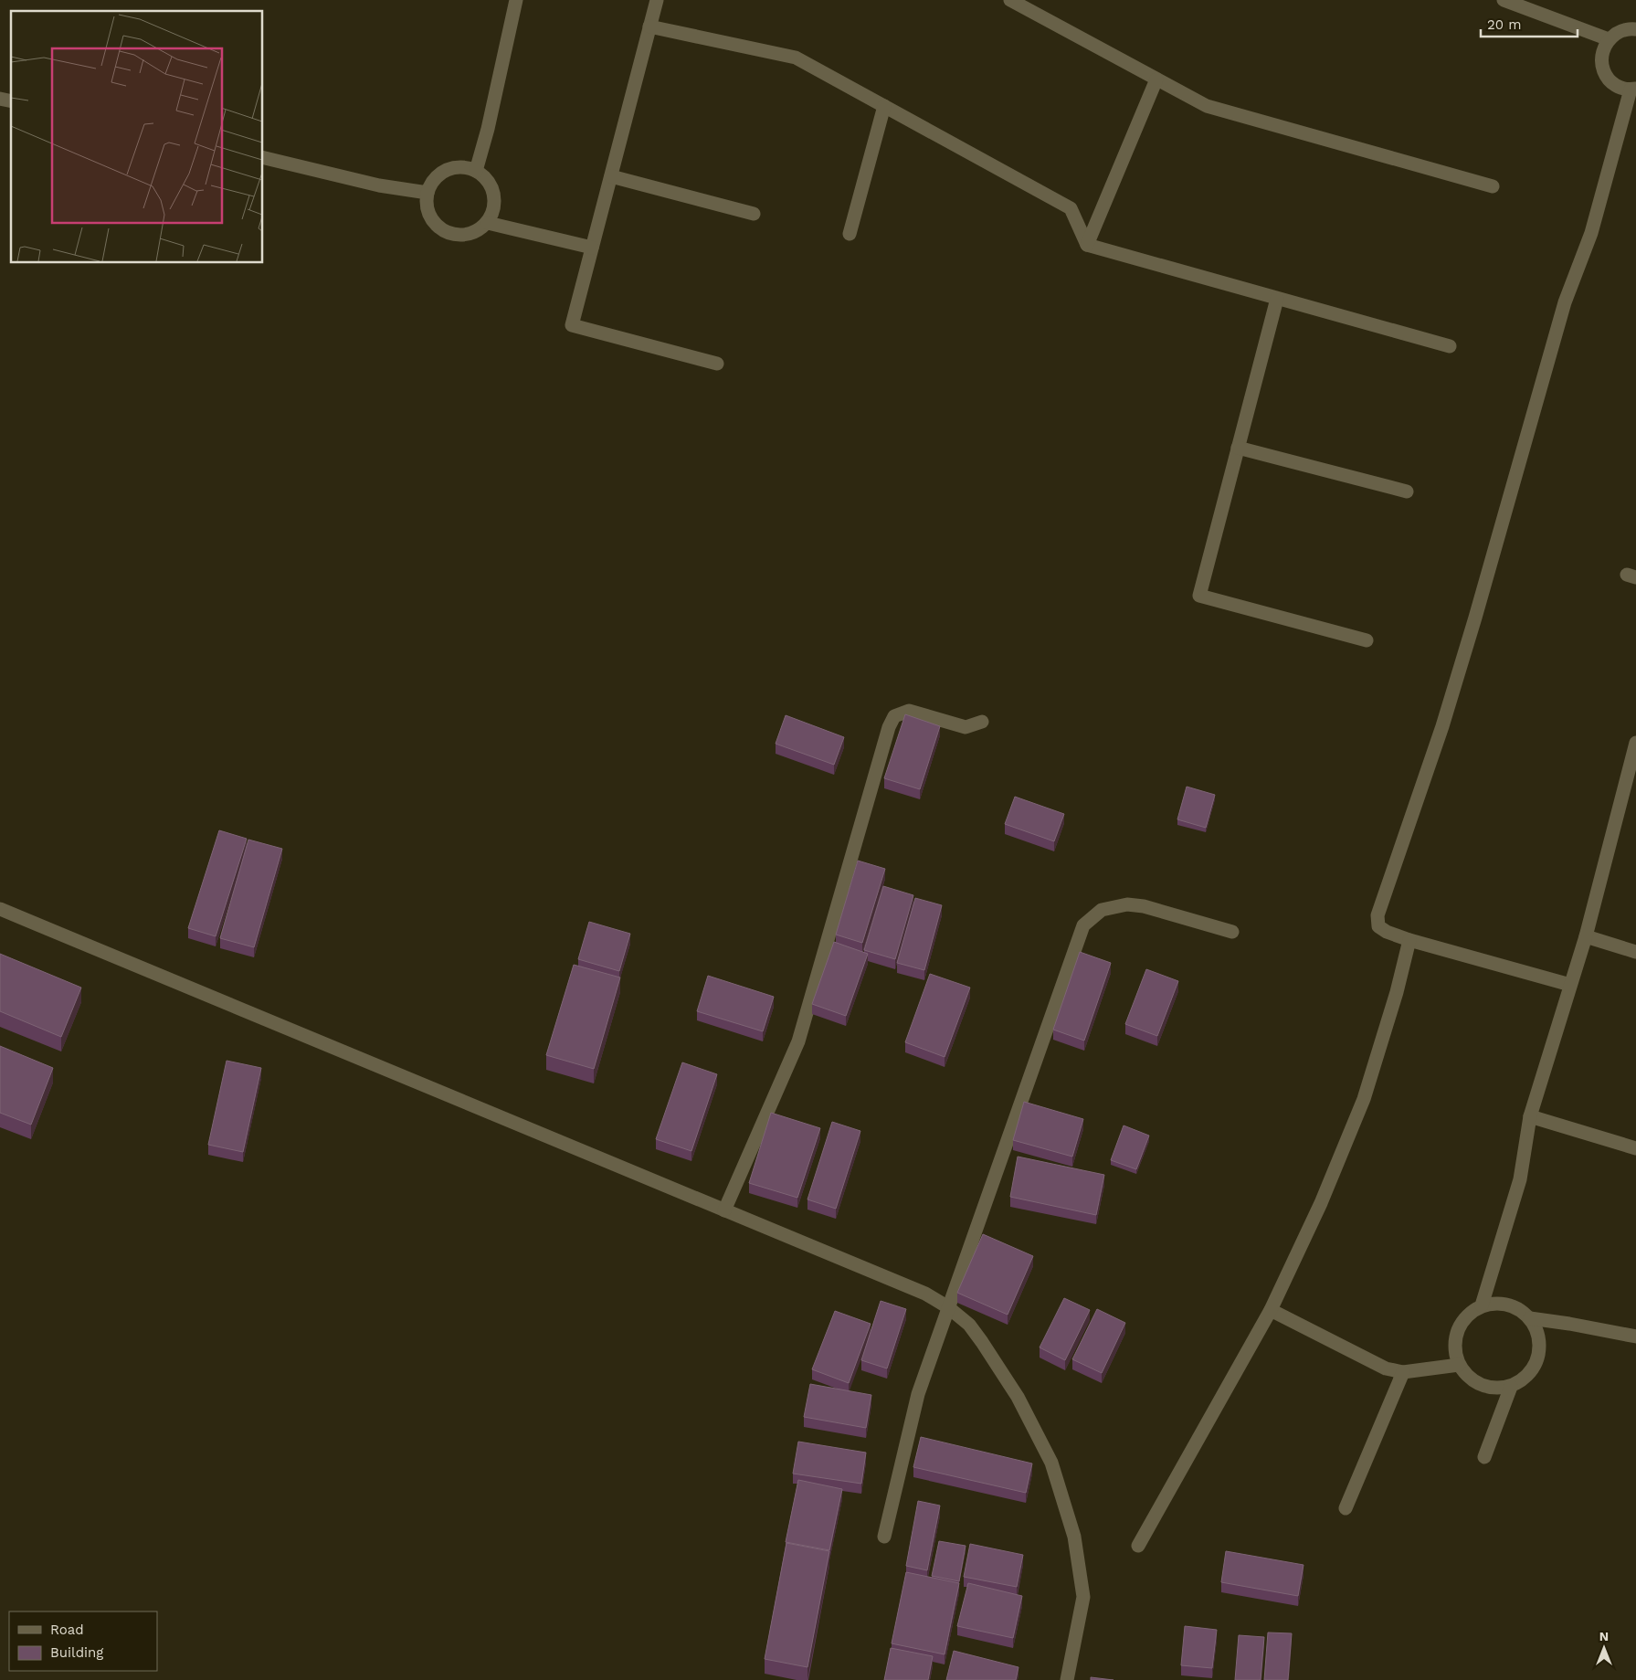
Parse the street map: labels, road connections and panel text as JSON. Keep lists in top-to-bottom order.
{
  "legend": ["Road", "Building"],
  "scale_bar": "20 m",
  "north": "top"
}
